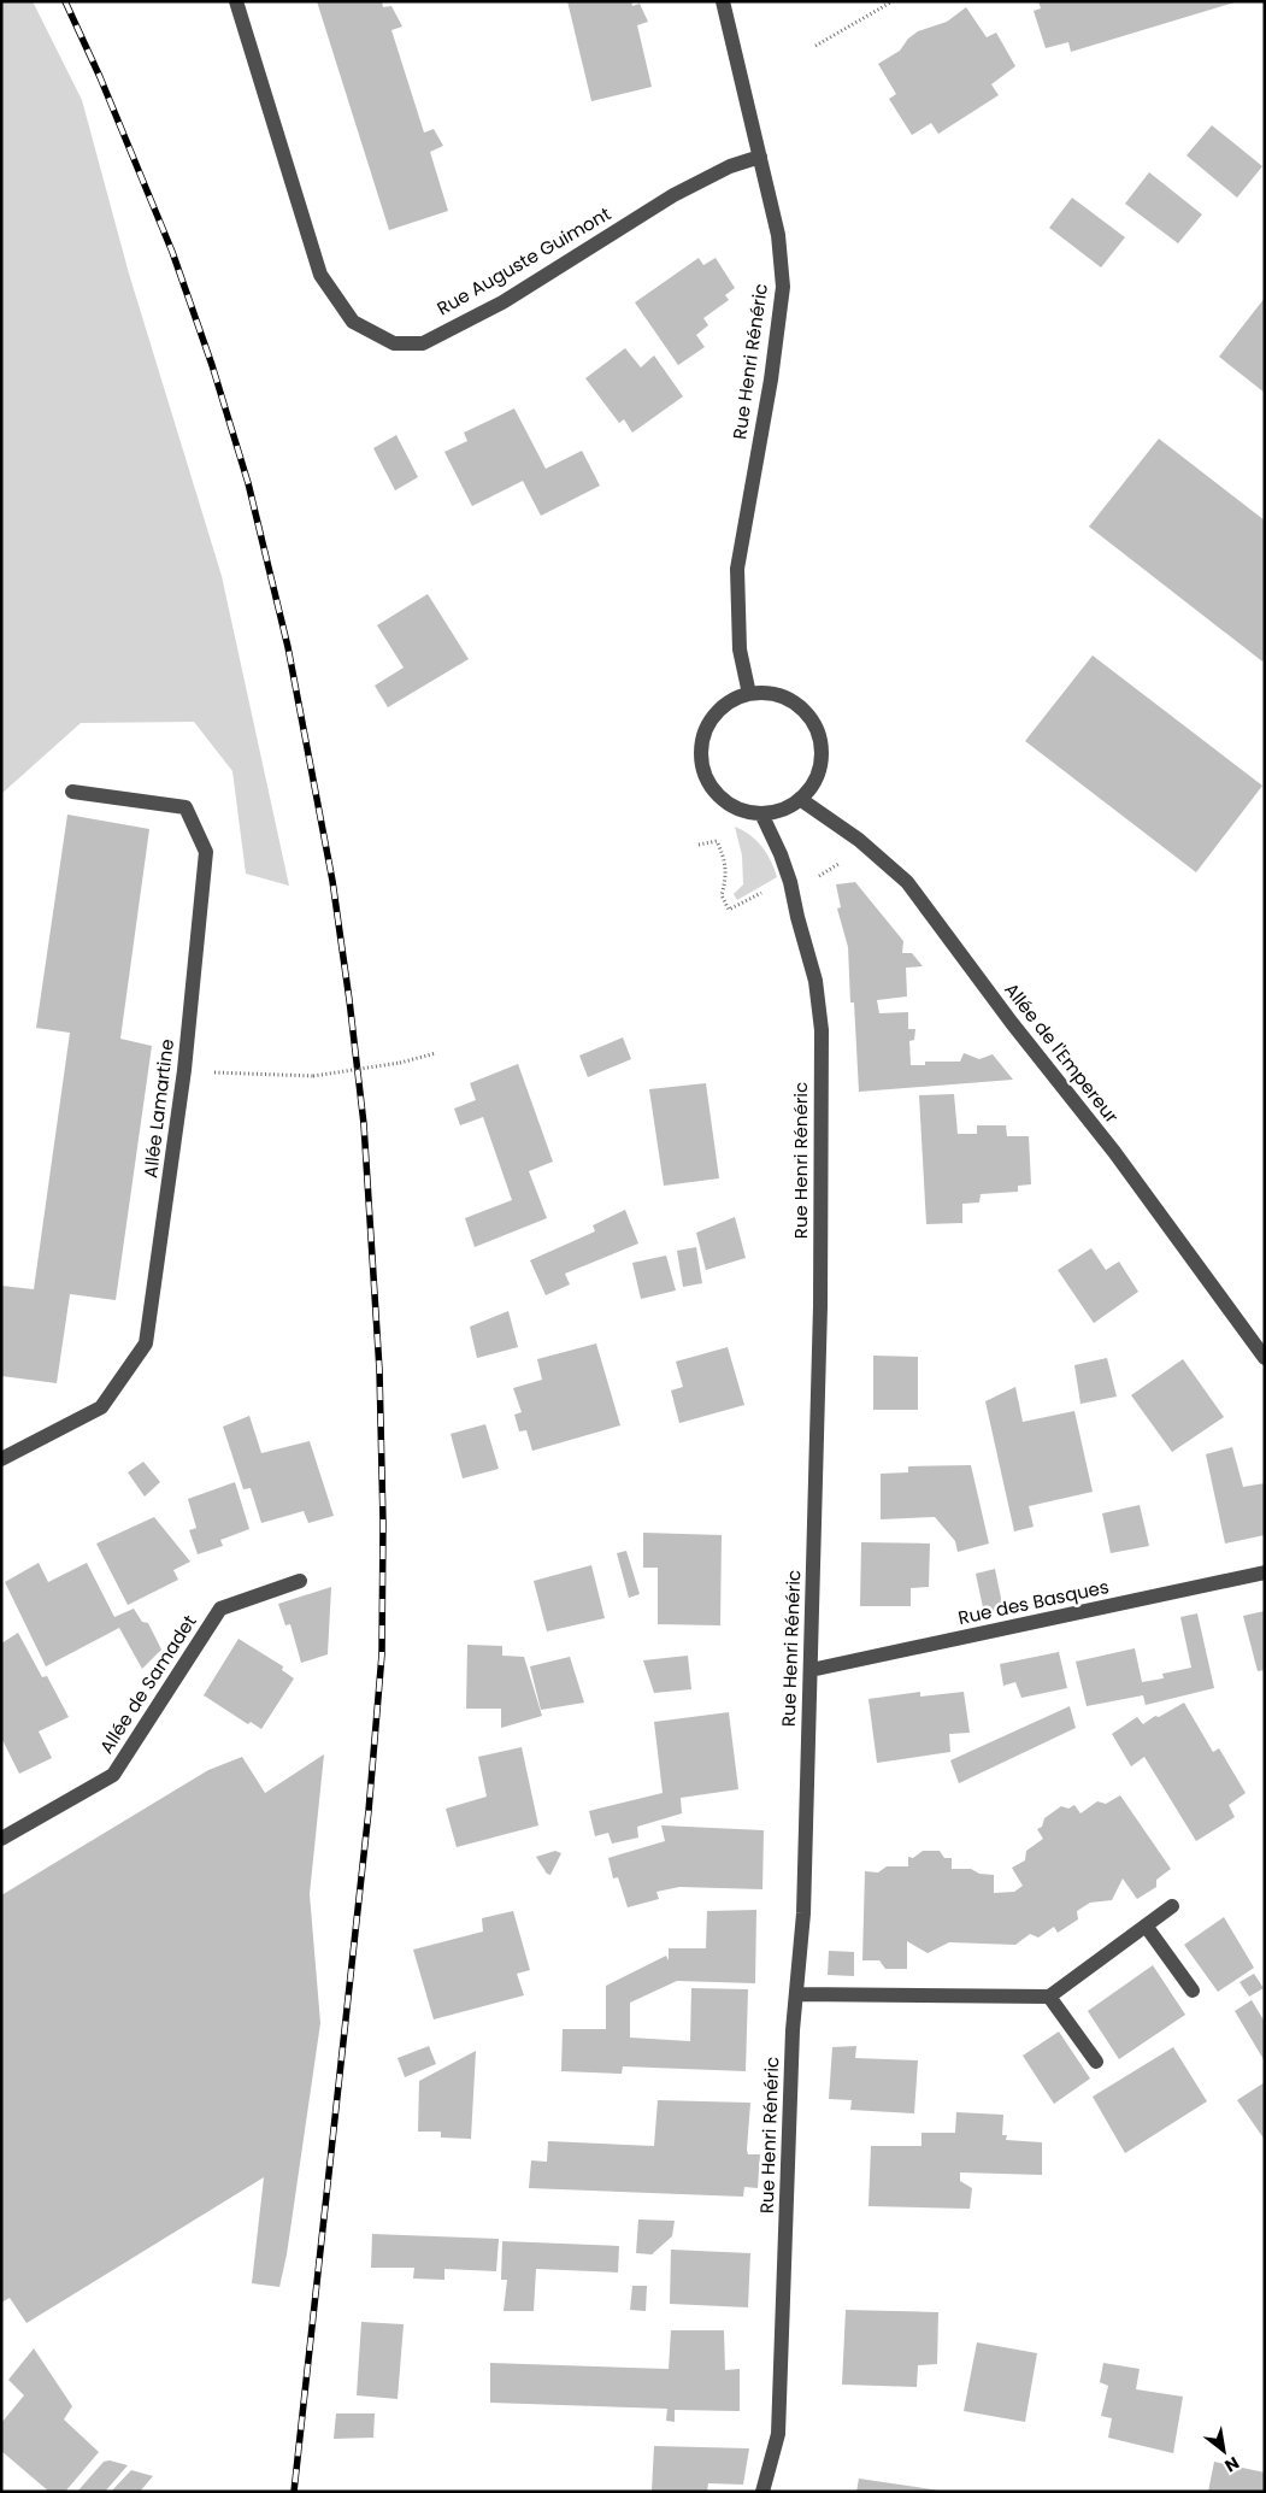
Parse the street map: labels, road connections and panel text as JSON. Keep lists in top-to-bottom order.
{
  "streets": {
    "street": [
      "Rue Auguste Guimont",
      "Rue Henri Rénéric",
      "Allée de l'Empereur",
      "Allée Lamartine",
      "Rue des Basques",
      "Allée de Samadet"
    ]
  },
  "crossings": [
    ["Rue Auguste Guimont", "Rue Henri Rénéric"],
    ["Rue Henri Rénéric", "Allée de l'Empereur"],
    ["Rue Henri Rénéric", "Rue des Basques"]
  ],
  "north": "bottom right"
}
